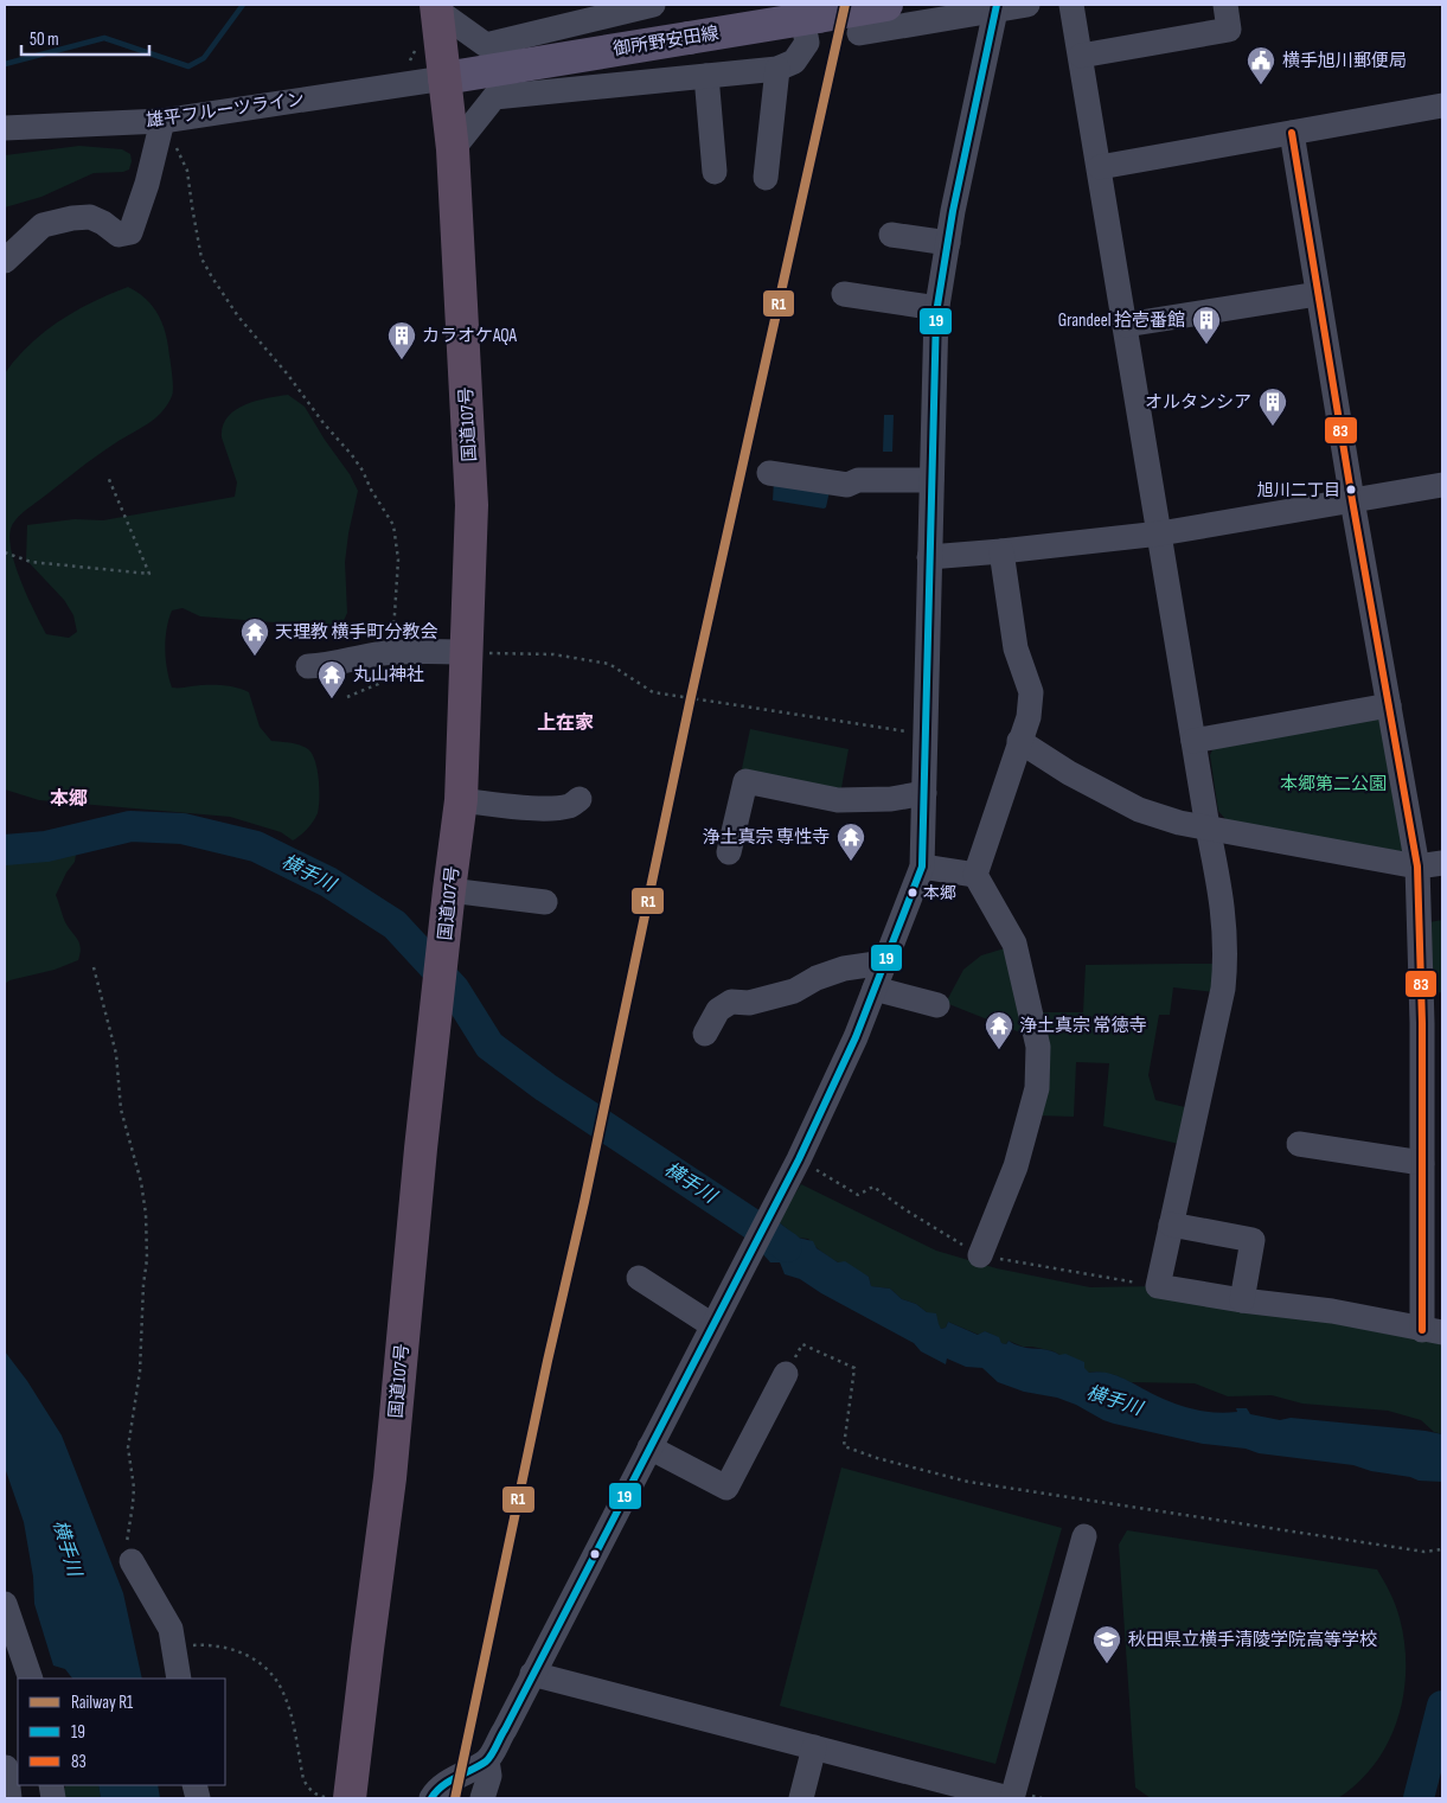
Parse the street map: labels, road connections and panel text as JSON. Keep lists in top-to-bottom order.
{
  "streets": {
    "highway": ["国道107号"],
    "main road": ["御所野安田線"],
    "street": ["雄平フルーツライン"]
  },
  "crossings": [
    ["御所野安田線", "雄平フルーツライン"],
    ["御所野安田線", "国道107号"],
    ["雄平フルーツライン", "国道107号"]
  ],
  "districts": ["上在家", "本郷"],
  "water": ["横手川"],
  "parks": ["本郷第二公園"],
  "places": {
    "public building": ["横手旭川郵便局"],
    "building": ["Grandeel 拾壱番館", "カラオケAQA", "オルタンシア"],
    "other": ["旭川二丁目", "本郷"],
    "temple": [
      "天理教 横手町分教会",
      "丸山神社",
      "浄土真宗 専性寺",
      "浄土真宗 常徳寺"
    ],
    "school or university": ["秋田県立横手清陵学院高等学校"]
  },
  "lines": ["rail line R1", "transit line 19", "transit line 83"],
  "legend": ["Railway R1", "19", "83"],
  "scale_bar": "50 m"
}
